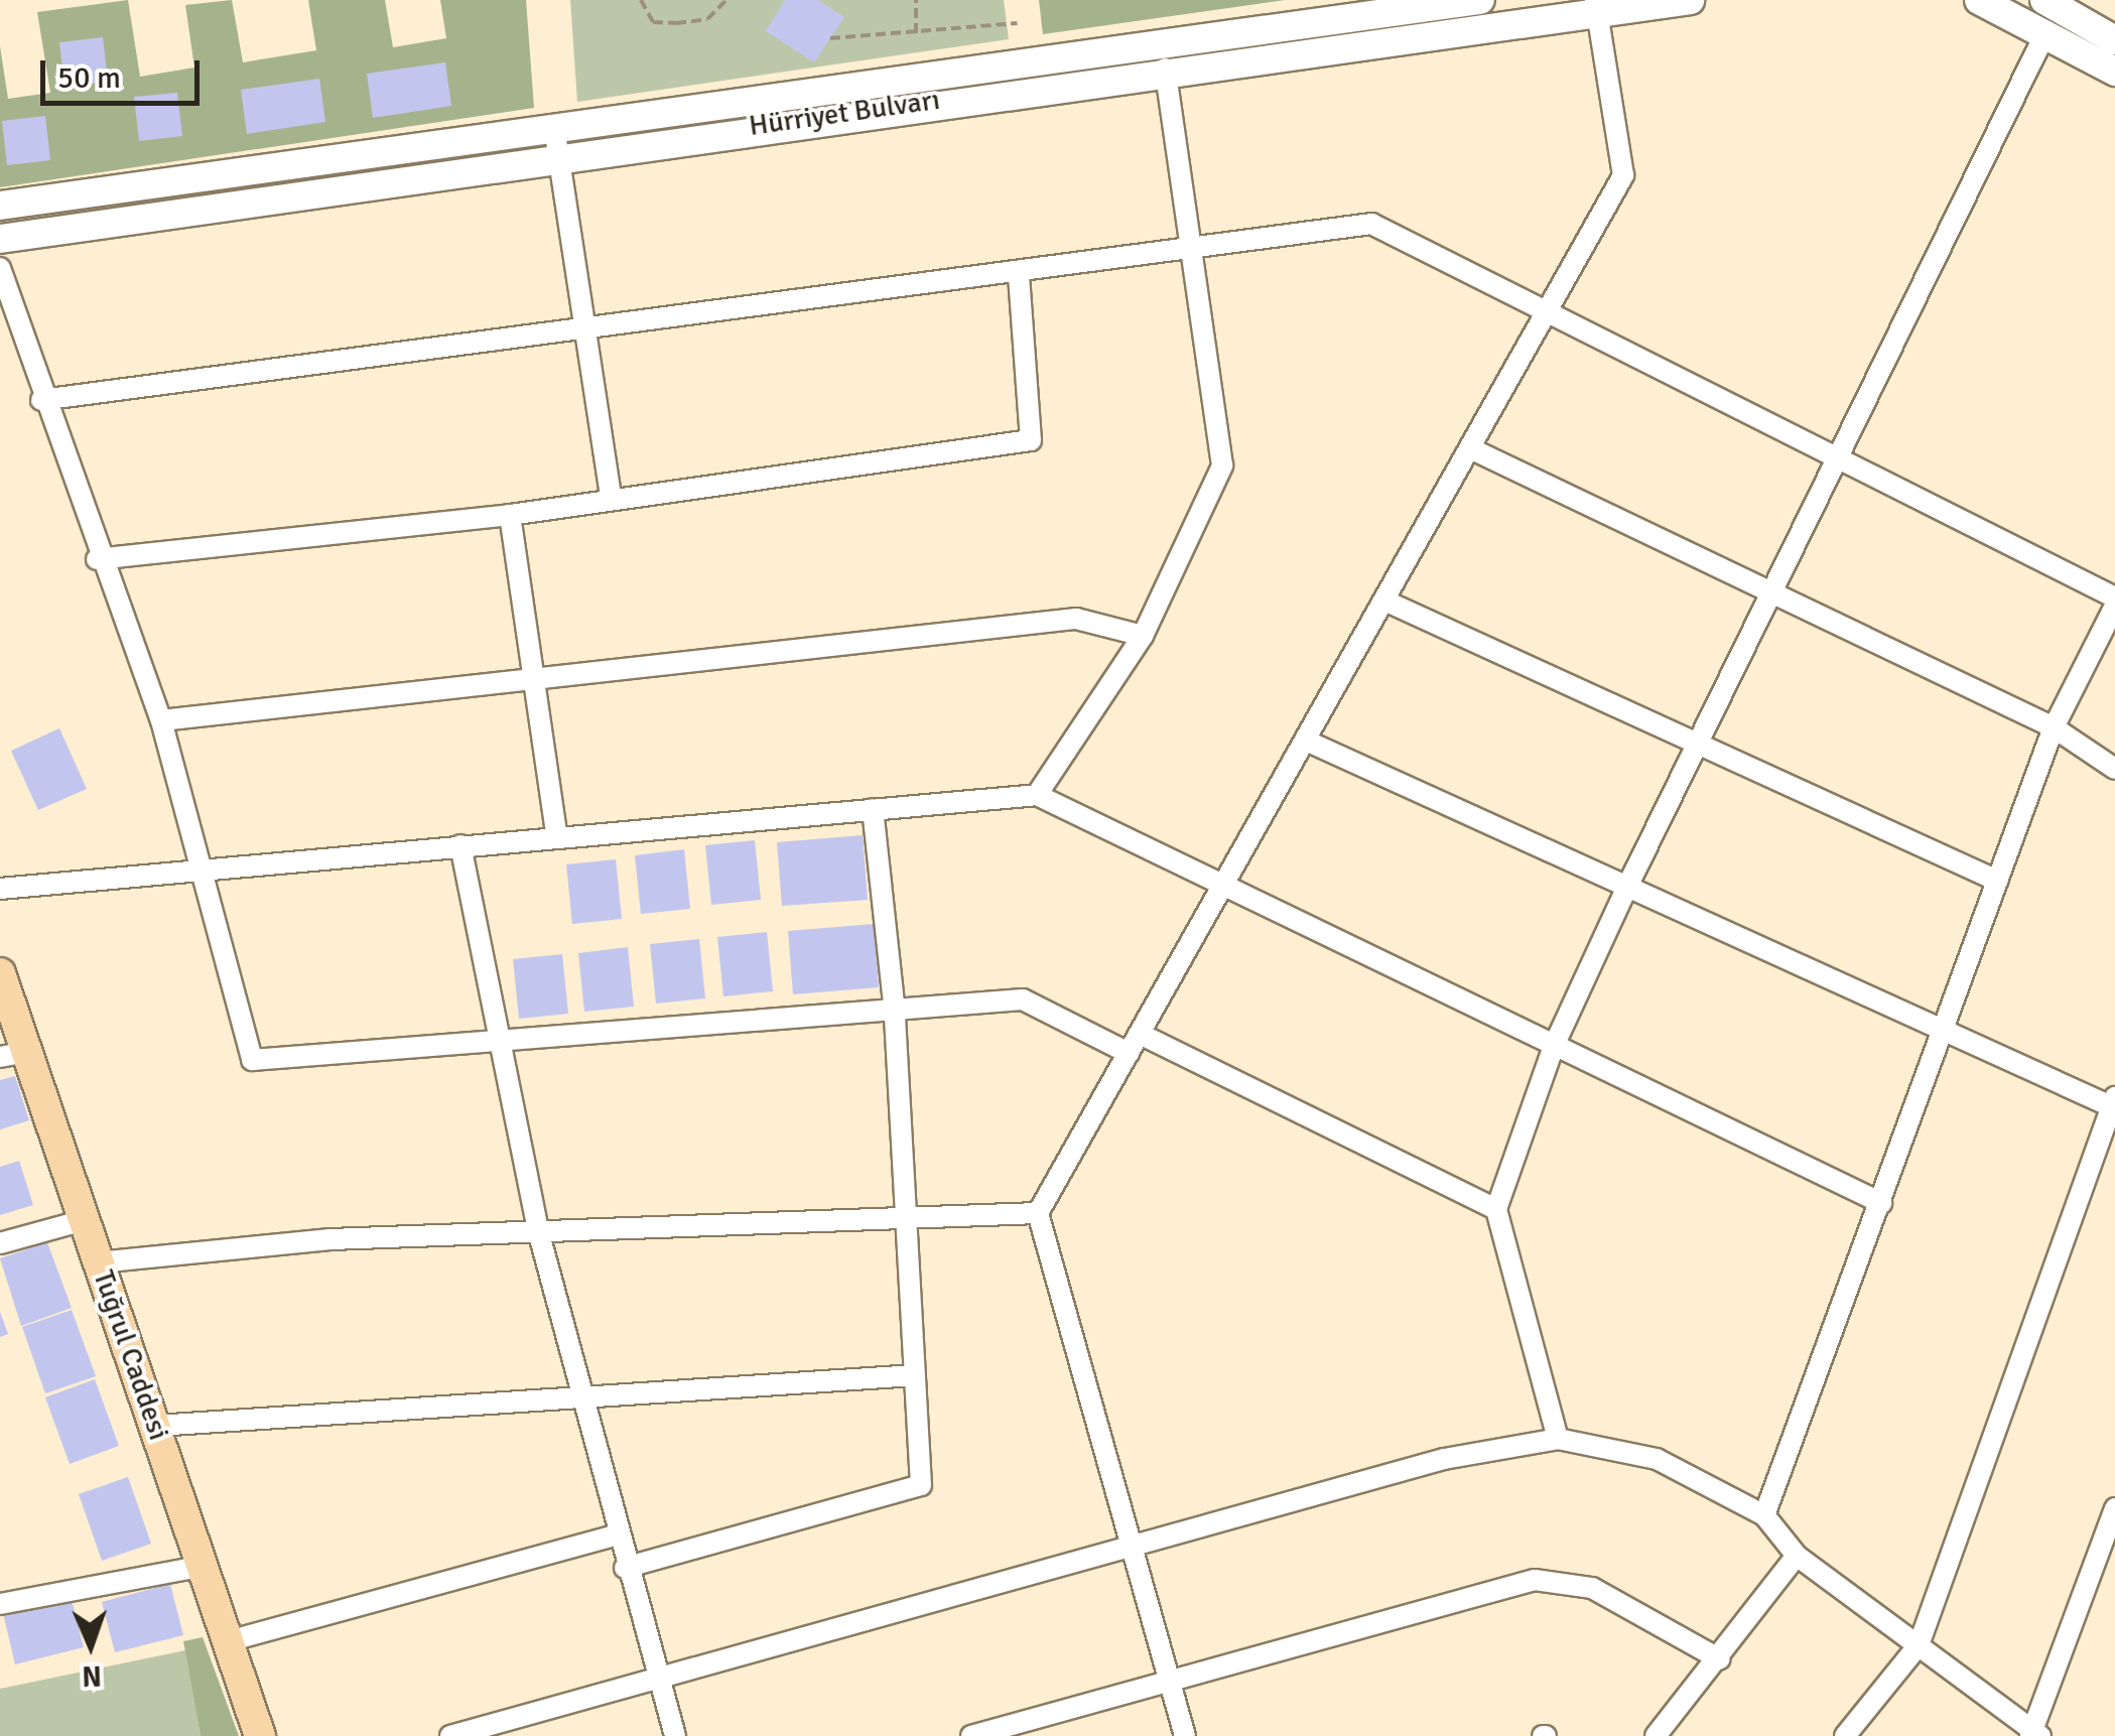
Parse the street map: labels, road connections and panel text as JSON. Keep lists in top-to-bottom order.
{
  "streets": {
    "main road": ["Hürriyet Bulvarı", "Tuğrul Caddesi"]
  },
  "scale_bar": "50 m",
  "north": "bottom"
}
